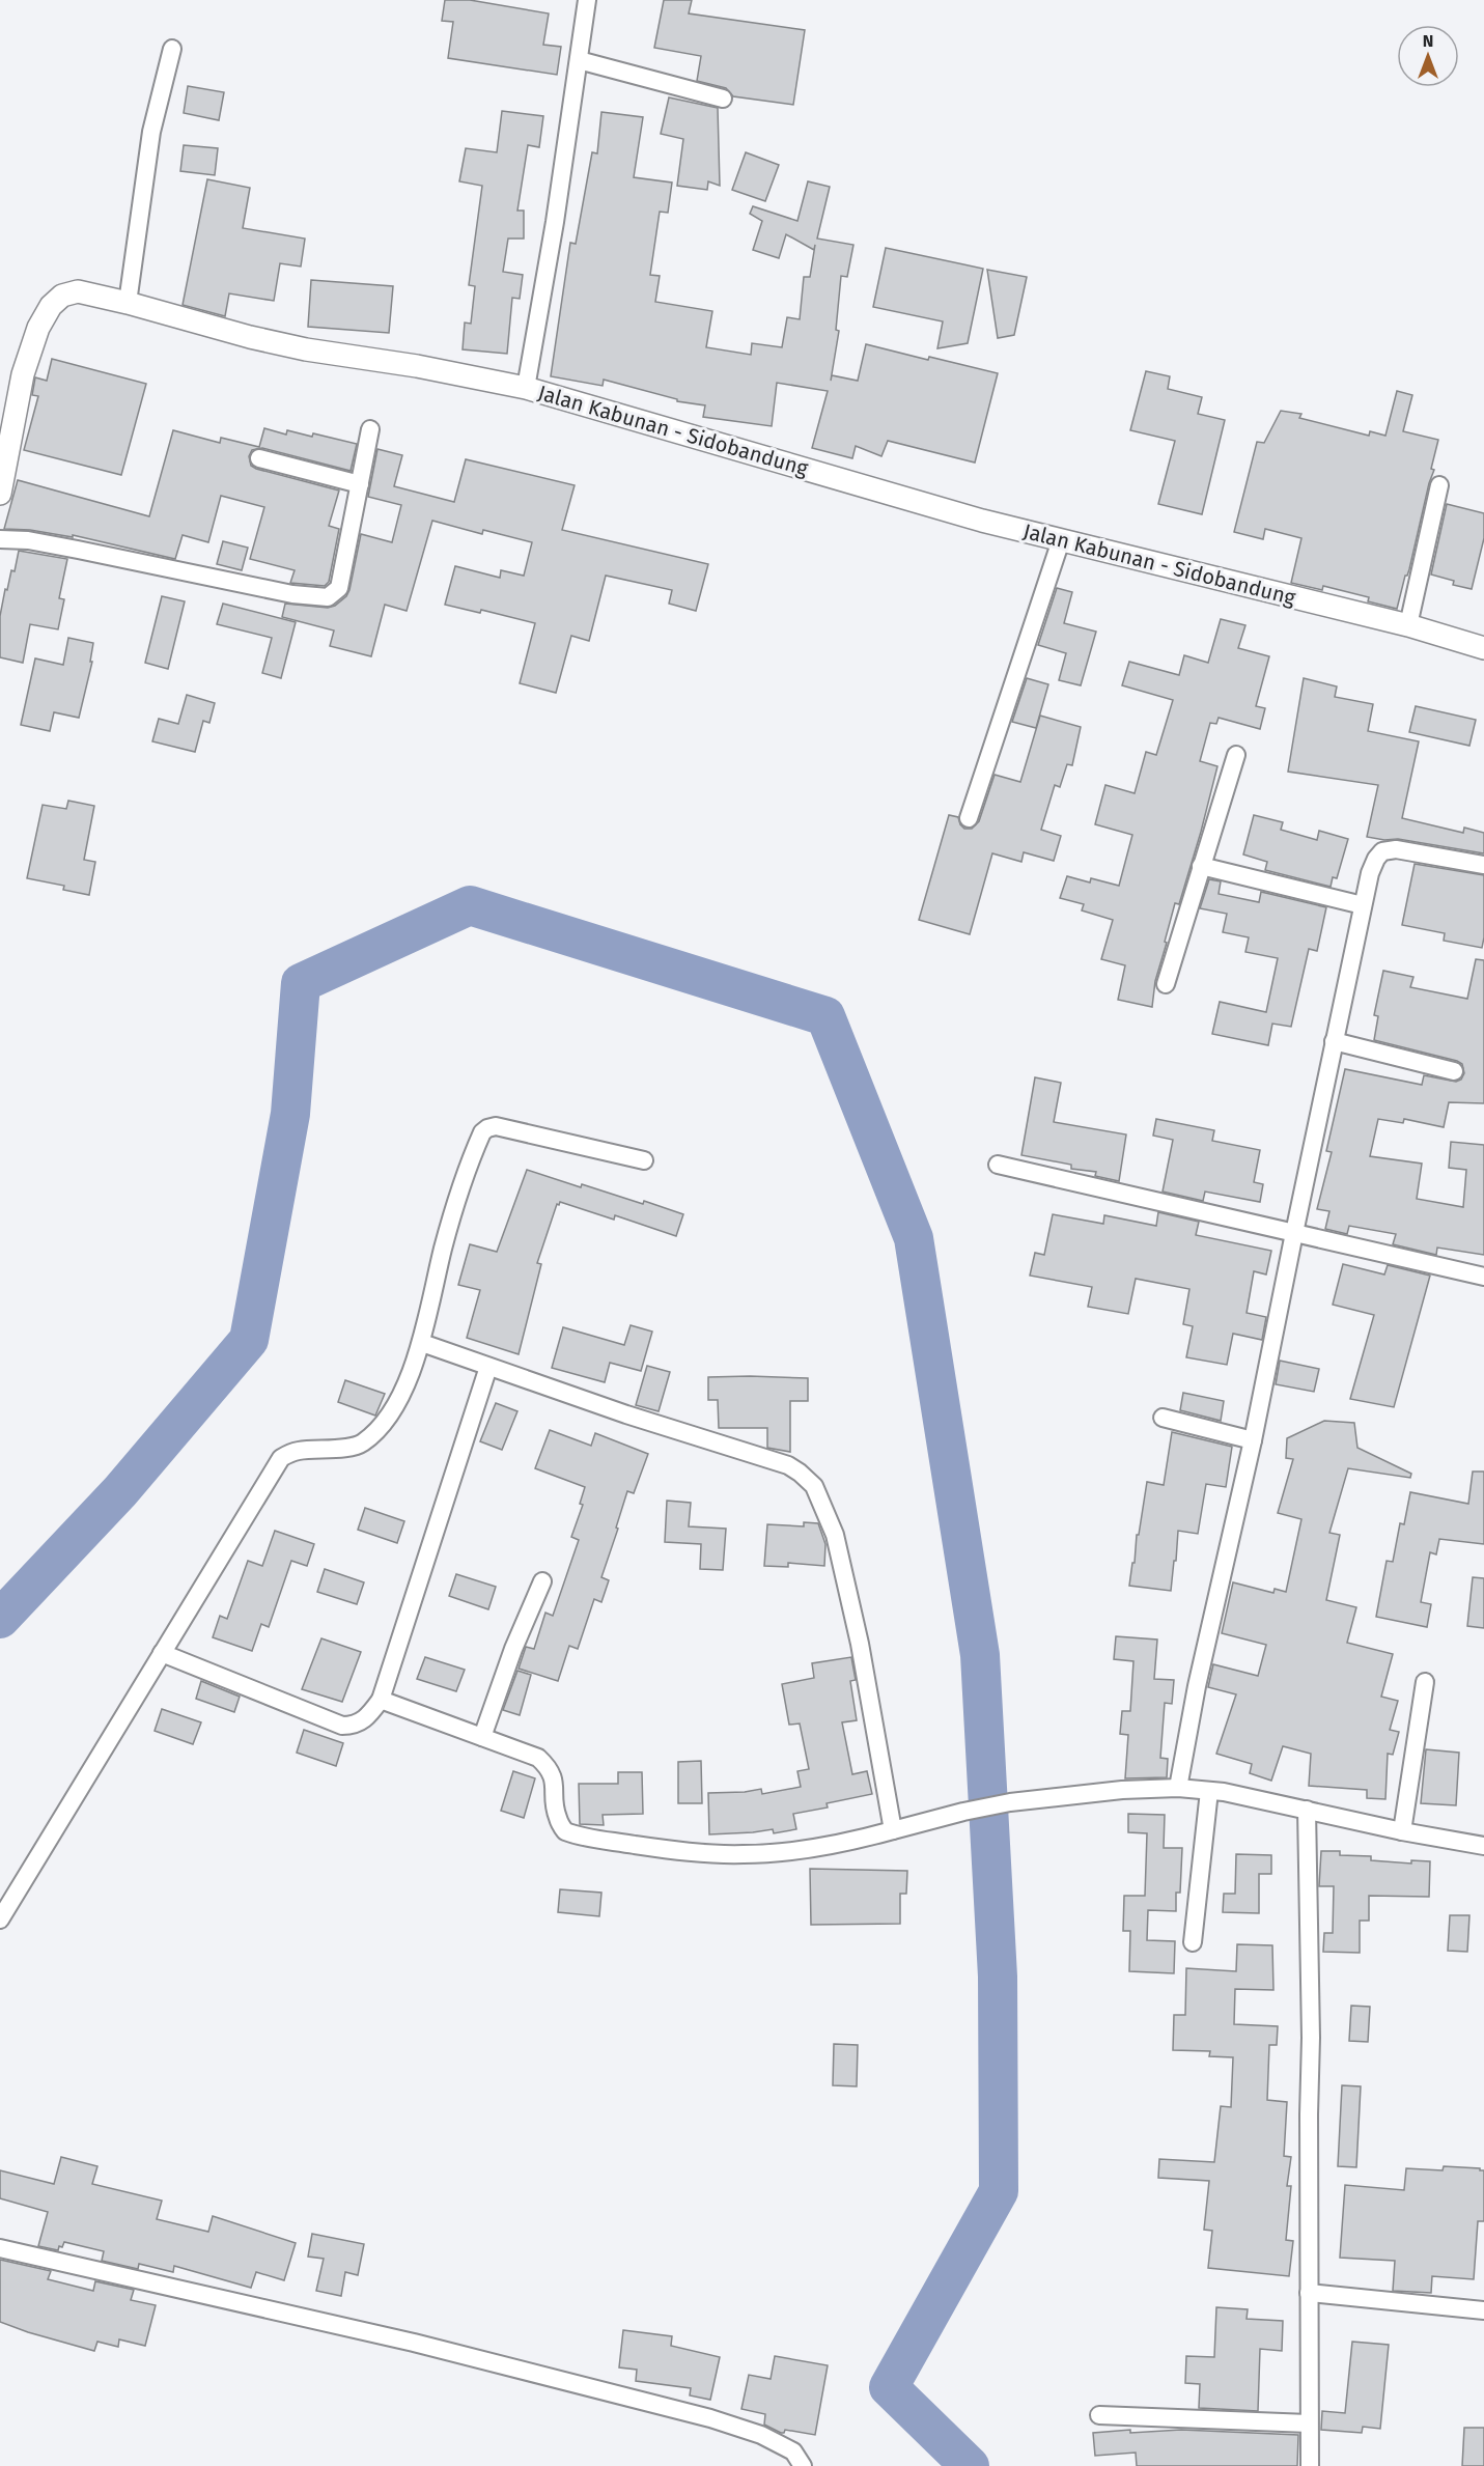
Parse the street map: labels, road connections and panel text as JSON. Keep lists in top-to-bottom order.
{
  "streets": {
    "street": ["Jalan Kabunan - Sidobandung"]
  },
  "north": "top"
}
